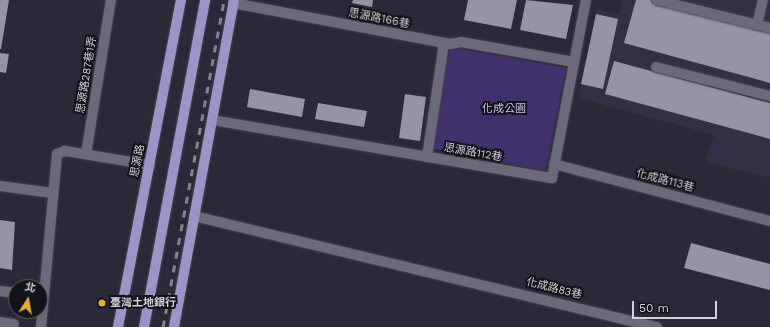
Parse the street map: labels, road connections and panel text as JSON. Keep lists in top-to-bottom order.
{
  "streets": {
    "main road": ["思源路"],
    "street": [
      "思源路166巷",
      "思源路287巷1弄",
      "思源路112巷",
      "化成路113巷",
      "化成路83巷"
    ]
  },
  "crossings": [
    ["思源路166巷", "思源路112巷"],
    ["思源路112巷", "化成路113巷"]
  ],
  "parks": ["化成公園"],
  "places": ["臺灣土地銀行"],
  "scale_bar": "50 m",
  "north": "top"
}
